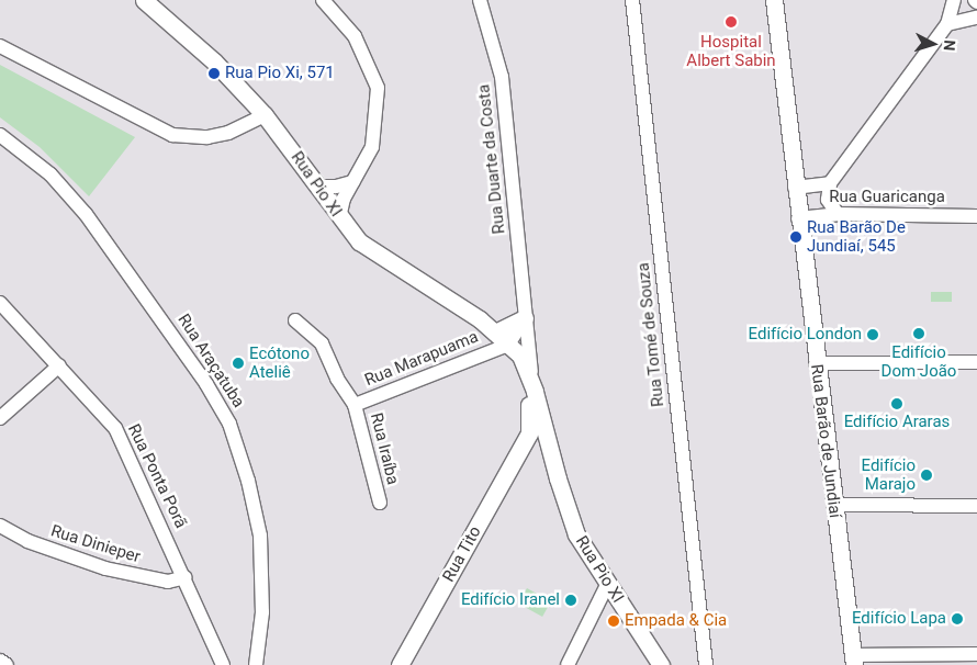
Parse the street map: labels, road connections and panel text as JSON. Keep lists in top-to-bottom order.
{
  "streets": {
    "main road": ["Rua Pio XI", "Rua Barão de Jundiaí", "Rua Tito"],
    "street": [
      "Rua Duarte da Costa",
      "Rua Guaricanga",
      "Rua Tomé de Souza",
      "Rua Marapuama",
      "Rua Araçatuba",
      "Rua Iraíba",
      "Rua Ponta Porã",
      "Rua Dinieper"
    ]
  },
  "crossings": [
    ["Rua Duarte da Costa", "Rua Pio XI"],
    ["Rua Pio XI", "Rua Marapuama"],
    ["Rua Pio XI", "Rua Tito"],
    ["Rua Guaricanga", "Rua Barão de Jundiaí"],
    ["Rua Marapuama", "Rua Iraíba"],
    ["Rua Ponta Porã", "Rua Dinieper"]
  ],
  "places": [
    "Hospital Albert Sabin",
    "Rua Pio Xi, 571",
    "Rua Barão De Jundiaí, 545",
    "Edifício Dom João",
    "Edifício London",
    "Ecótono Ateliê",
    "Edifício Araras",
    "Edifício Marajo",
    "Edifício Iranel",
    "Edifício Lapa",
    "Empada & Cia"
  ],
  "north": "right"
}
